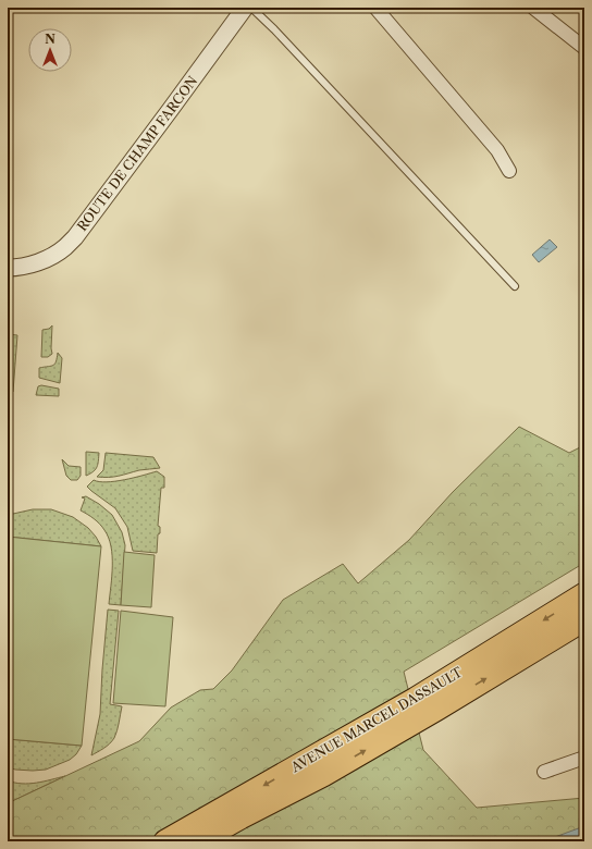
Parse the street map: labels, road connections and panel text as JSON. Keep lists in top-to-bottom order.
{
  "streets": {
    "highway": ["AVENUE MARCEL DASSAULT"],
    "street": ["ROUTE DE CHAMP FARCON"]
  },
  "north": "top"
}
